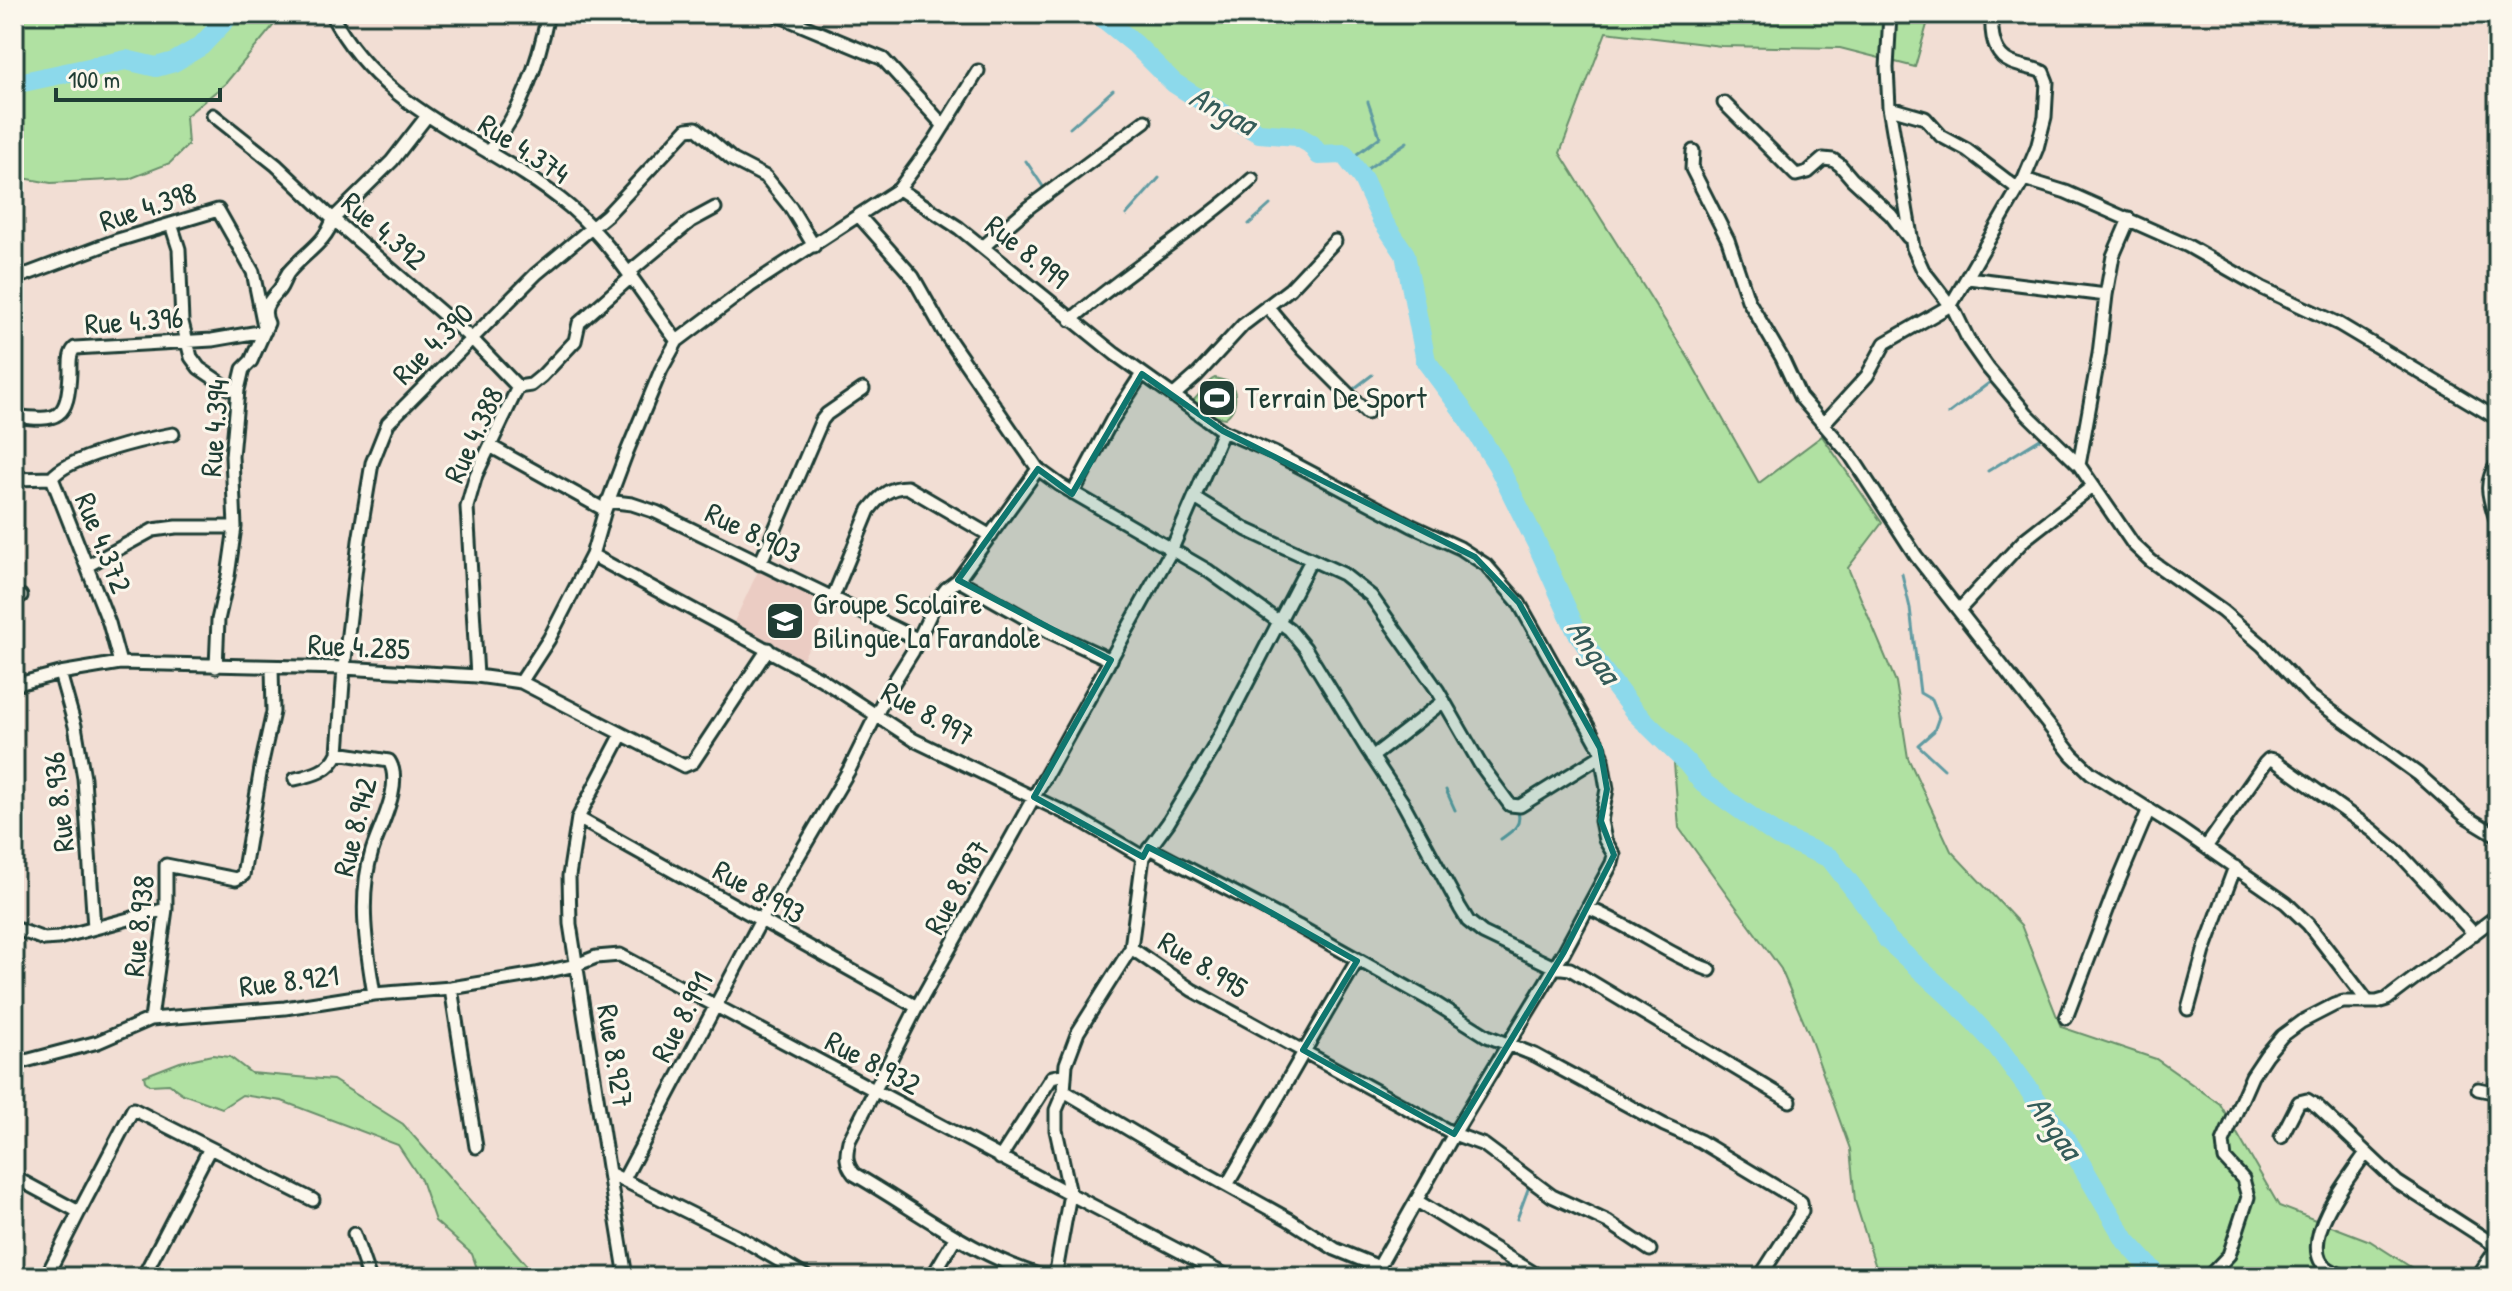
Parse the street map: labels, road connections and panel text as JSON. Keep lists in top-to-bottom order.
{
  "streets": {
    "street": [
      "Rue 4.374",
      "Rue 4.398",
      "Rue 4.392",
      "Rue 8.999",
      "Rue 4.396",
      "Rue 4.390",
      "Rue 4.394",
      "Rue 4.388",
      "Rue 8.903",
      "Rue 4.372",
      "Rue 4.285",
      "Rue 8.997",
      "Rue 8.936",
      "Rue 8.942",
      "Rue 8.987",
      "Rue 8.993",
      "Rue 8.938",
      "Rue 8.995",
      "Rue 8.921",
      "Rue 8.991",
      "Rue 8.927",
      "Rue 8.932"
    ]
  },
  "crossings": [
    ["Rue 4.374", "Rue 4.390"],
    ["Rue 4.374", "Rue 4.394"],
    ["Rue 4.374", "Rue 4.388"],
    ["Rue 4.398", "Rue 4.396"],
    ["Rue 4.398", "Rue 4.394"],
    ["Rue 4.392", "Rue 4.390"],
    ["Rue 4.392", "Rue 4.394"],
    ["Rue 4.392", "Rue 4.388"],
    ["Rue 8.999", "Rue 8.997"],
    ["Rue 8.999", "Rue 8.987"],
    ["Rue 8.999", "Rue 8.995"],
    ["Rue 4.396", "Rue 4.394"],
    ["Rue 4.390", "Rue 4.285"],
    ["Rue 4.390", "Rue 8.942"],
    ["Rue 4.394", "Rue 4.285"],
    ["Rue 4.388", "Rue 8.903"],
    ["Rue 4.388", "Rue 4.285"],
    ["Rue 8.903", "Rue 8.991"],
    ["Rue 4.372", "Rue 4.285"],
    ["Rue 4.285", "Rue 8.997"],
    ["Rue 4.285", "Rue 8.936"],
    ["Rue 4.285", "Rue 8.942"],
    ["Rue 4.285", "Rue 8.938"],
    ["Rue 4.285", "Rue 8.927"],
    ["Rue 8.997", "Rue 8.987"],
    ["Rue 8.997", "Rue 8.991"],
    ["Rue 8.942", "Rue 8.921"],
    ["Rue 8.987", "Rue 8.993"],
    ["Rue 8.987", "Rue 8.932"],
    ["Rue 8.993", "Rue 8.991"],
    ["Rue 8.993", "Rue 8.927"],
    ["Rue 8.938", "Rue 8.921"],
    ["Rue 8.995", "Rue 8.932"],
    ["Rue 8.921", "Rue 8.927"],
    ["Rue 8.921", "Rue 8.932"],
    ["Rue 8.991", "Rue 8.932"],
    ["Rue 8.927", "Rue 8.932"]
  ],
  "water": ["Angaa"],
  "places": {
    "sports": ["Terrain De Sport"],
    "school or university": ["Groupe Scolaire Bilingue La Farandole"]
  },
  "scale_bar": "100 m"
}
